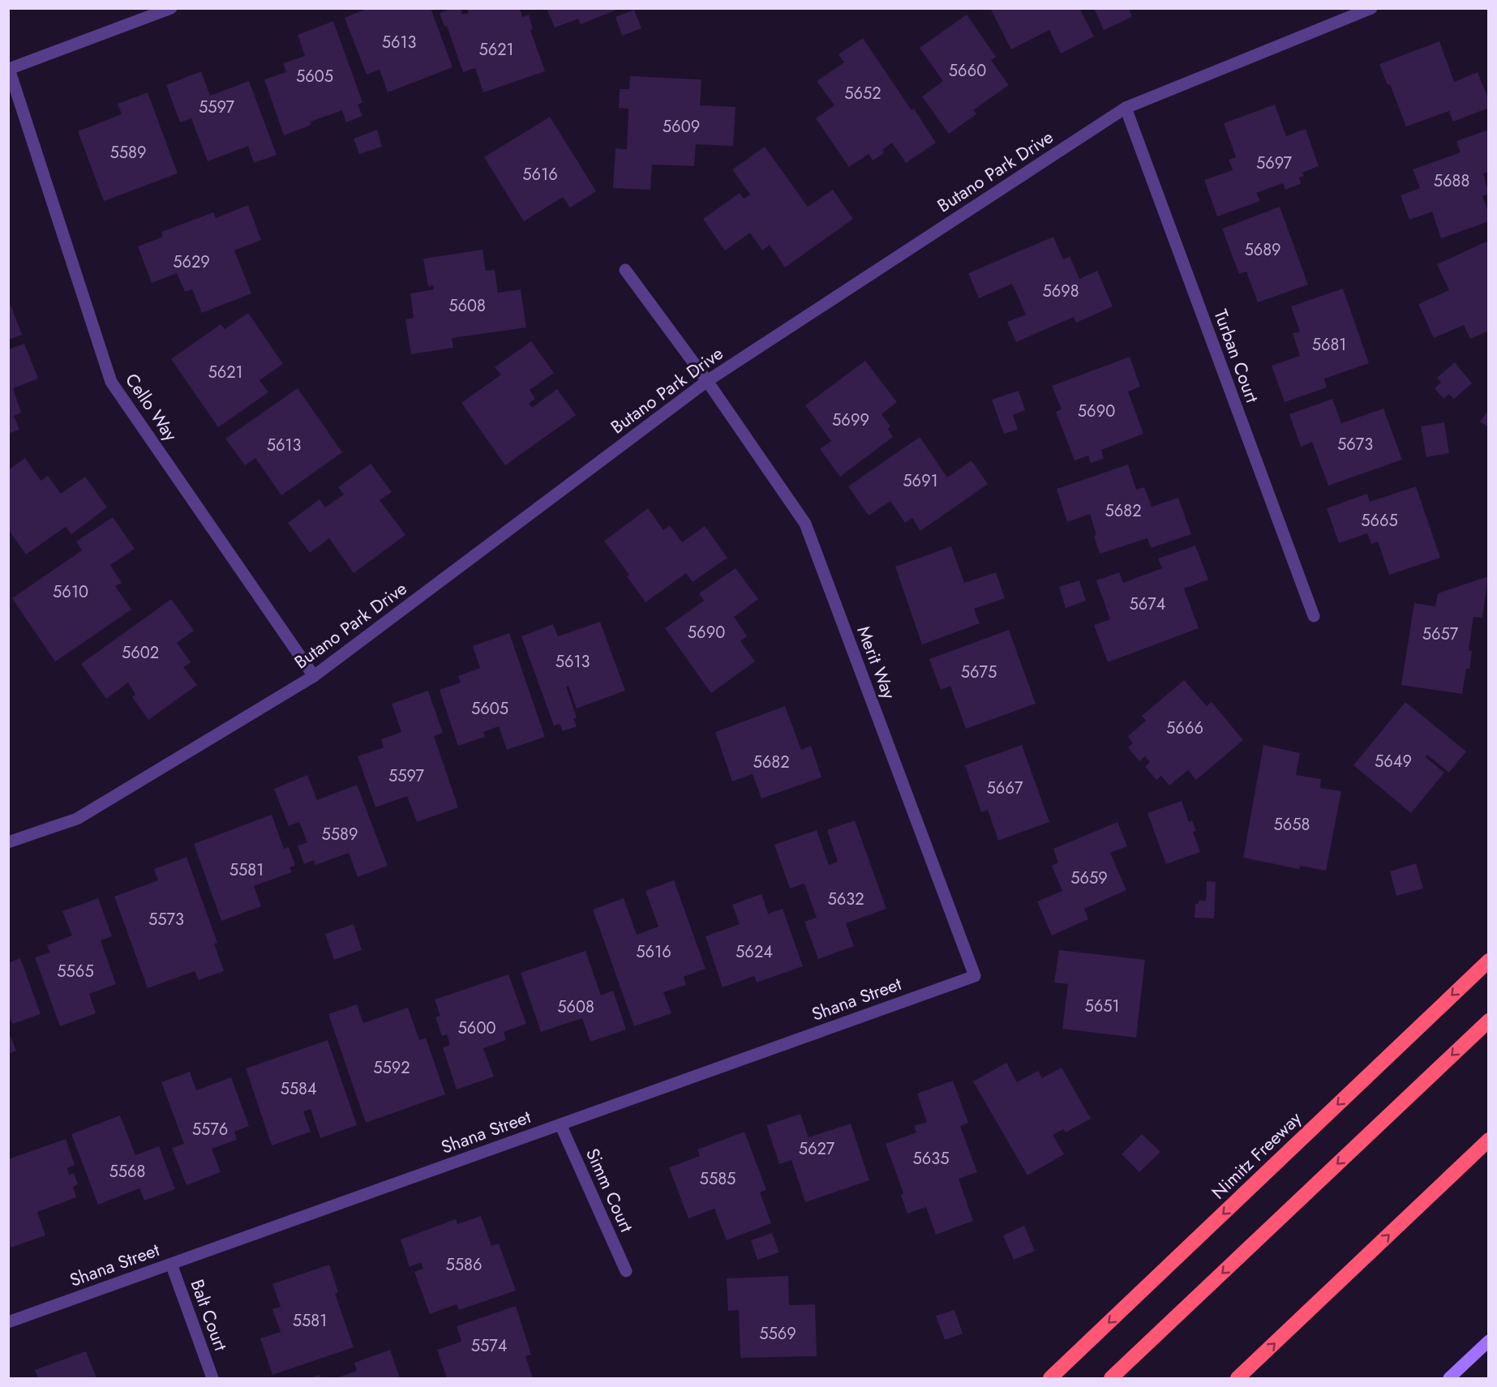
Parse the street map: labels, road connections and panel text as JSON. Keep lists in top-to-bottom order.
{
  "streets": {
    "highway": ["Nimitz Freeway"],
    "street": [
      "Butano Park Drive",
      "Turban Court",
      "Cello Way",
      "Merit Way",
      "Shana Street",
      "Simm Court",
      "Balt Court"
    ]
  },
  "crossings": [
    ["Butano Park Drive", "Turban Court"],
    ["Butano Park Drive", "Cello Way"],
    ["Butano Park Drive", "Merit Way"],
    ["Merit Way", "Shana Street"],
    ["Shana Street", "Simm Court"],
    ["Shana Street", "Balt Court"]
  ],
  "house_numbers": [
    "5613",
    "5621",
    "5660",
    "5605",
    "5652",
    "5597",
    "5609",
    "5589",
    "5697",
    "5616",
    "5688",
    "5689",
    "5629",
    "5698",
    "5608",
    "5681",
    "5621",
    "5690",
    "5699",
    "5673",
    "5613",
    "5691",
    "5682",
    "5665",
    "5610",
    "5674",
    "5690",
    "5657",
    "5602",
    "5613",
    "5675",
    "5605",
    "5666",
    "5649",
    "5682",
    "5597",
    "5667",
    "5658",
    "5589",
    "5581",
    "5659",
    "5632",
    "5573",
    "5616",
    "5624",
    "5565",
    "5651",
    "5608",
    "5600",
    "5592",
    "5584",
    "5576",
    "5627",
    "5635",
    "5568",
    "5585",
    "5586",
    "5581",
    "5569",
    "5574"
  ]
}
